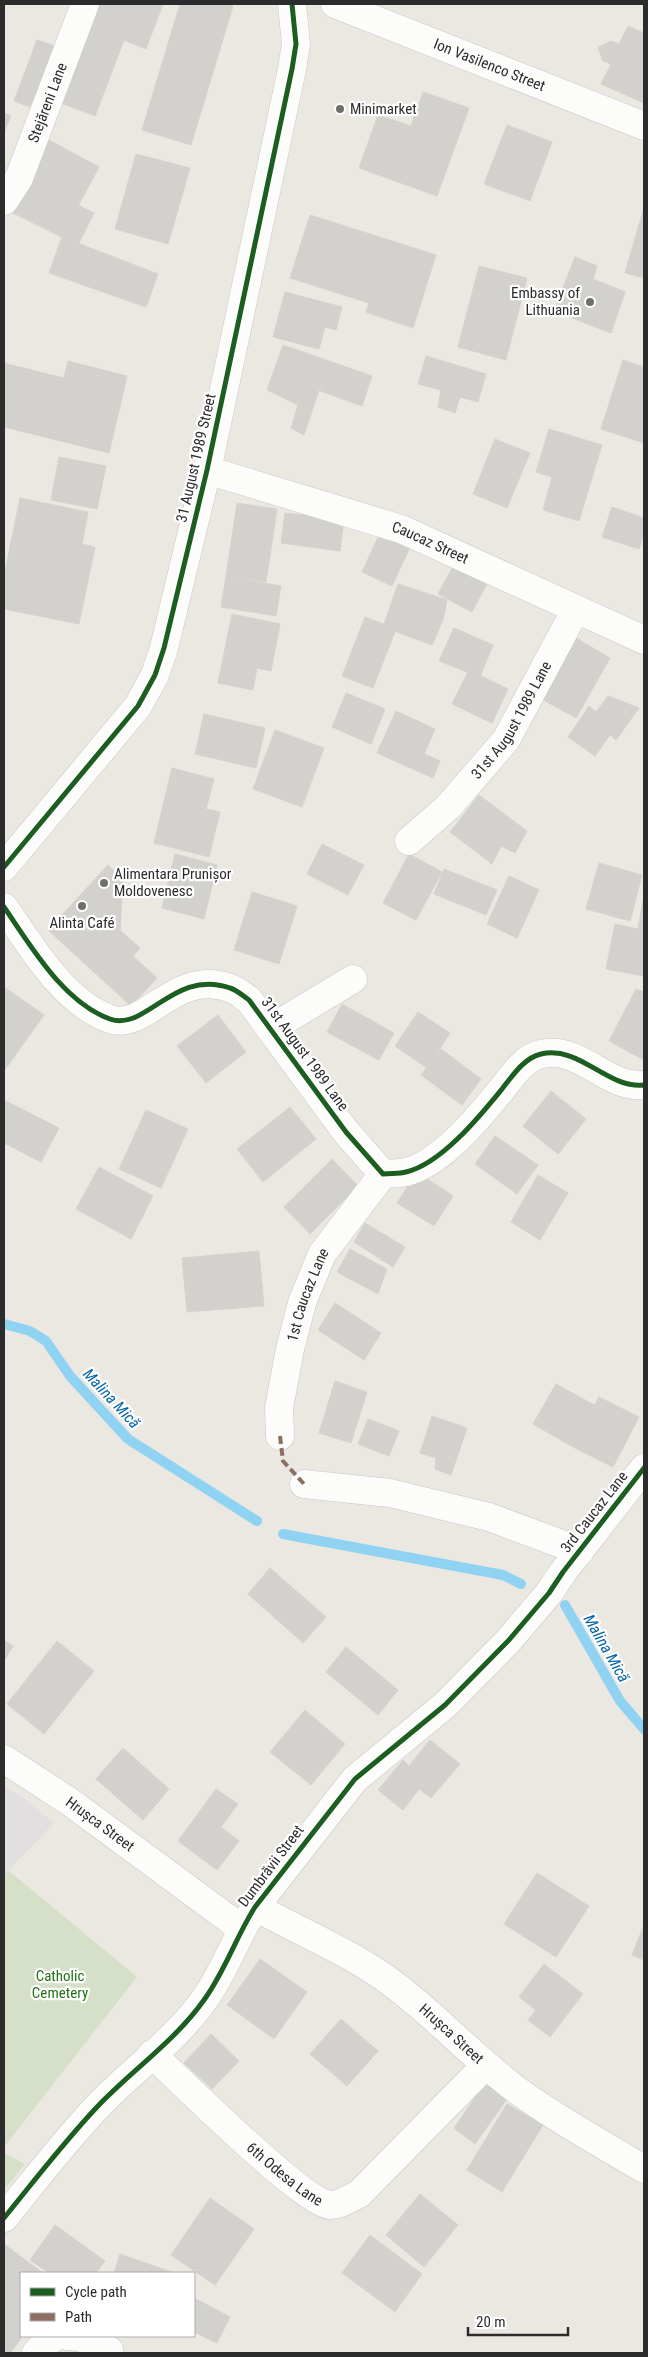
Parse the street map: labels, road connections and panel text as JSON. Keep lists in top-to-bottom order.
{
  "streets": {
    "street": [
      "Ion Vasilenco Street",
      "Stejăreni Lane",
      "31 August 1989 Street",
      "Caucaz Street",
      "31st August 1989 Lane",
      "1st Caucaz Lane",
      "3rd Caucaz Lane",
      "Hrușca Street",
      "Dumbrăvii Street",
      "6th Odesa Lane"
    ]
  },
  "crossings": [
    ["31 August 1989 Street", "Caucaz Street"],
    ["Caucaz Street", "31st August 1989 Lane"],
    ["31st August 1989 Lane", "1st Caucaz Lane"],
    ["3rd Caucaz Lane", "Dumbrăvii Street"],
    ["Hrușca Street", "Dumbrăvii Street"],
    ["Hrușca Street", "6th Odesa Lane"],
    ["Dumbrăvii Street", "6th Odesa Lane"]
  ],
  "water": ["Malina Mică"],
  "parks": ["Catholic Cemetery"],
  "places": [
    "Minimarket",
    "Embassy of Lithuania",
    "Alimentara Prunișor Moldovenesc",
    "Alinta Café"
  ],
  "legend": ["Cycle path", "Path"],
  "scale_bar": "20 m"
}
